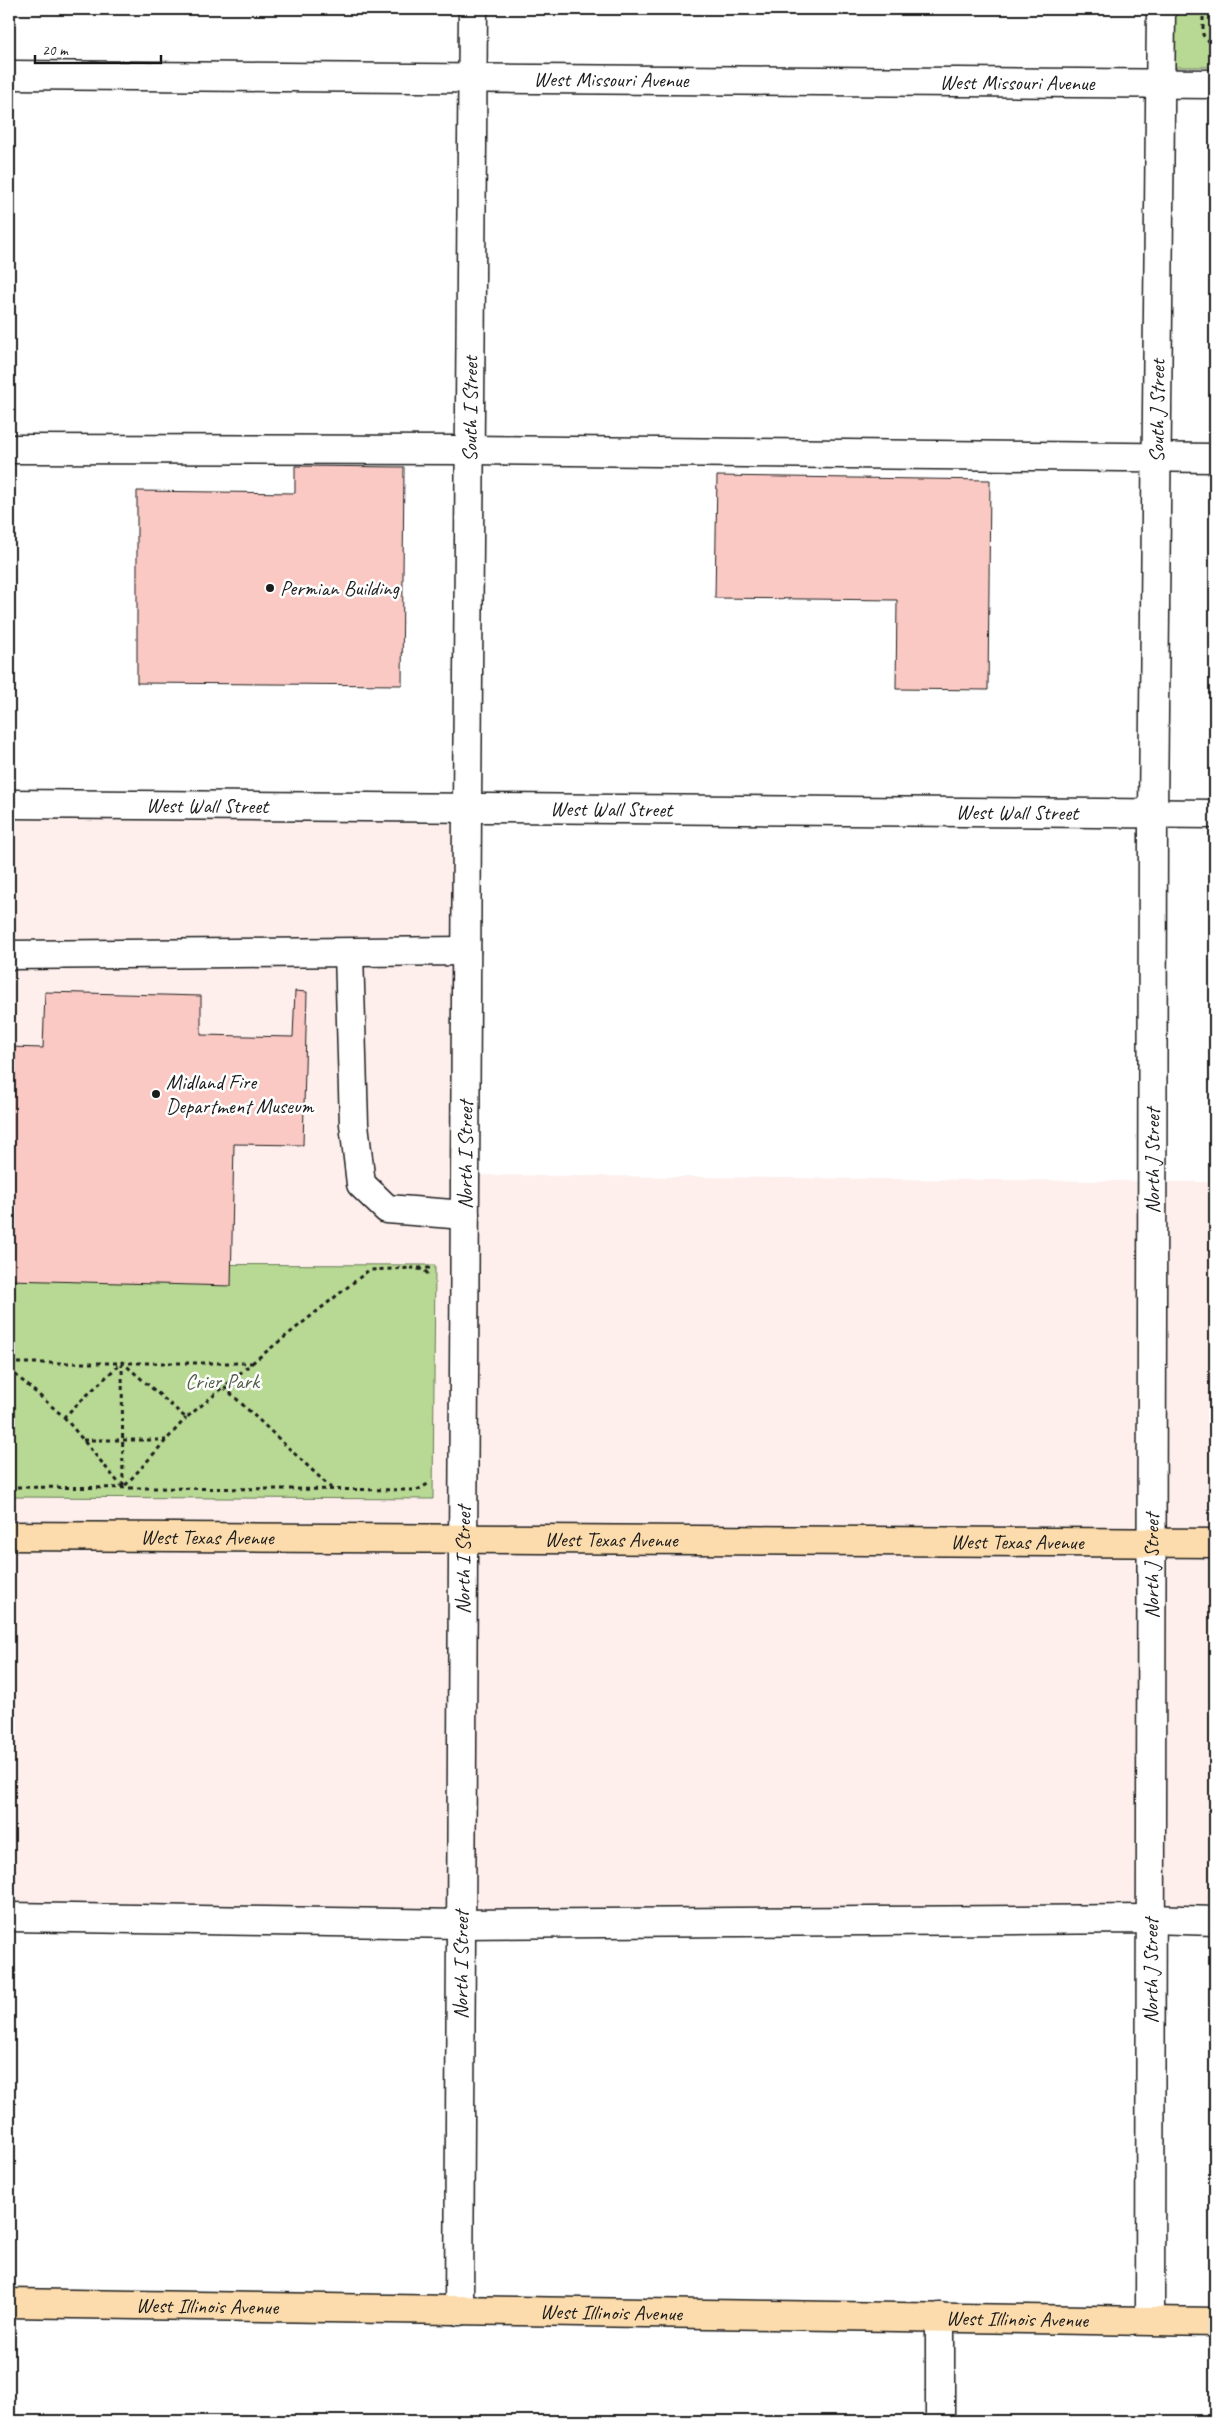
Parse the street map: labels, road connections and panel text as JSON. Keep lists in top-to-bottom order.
{
  "streets": {
    "main road": ["West Texas Avenue", "West Illinois Avenue"],
    "street": [
      "West Missouri Avenue",
      "South I Street",
      "South J Street",
      "West Wall Street",
      "North I Street",
      "North J Street"
    ]
  },
  "crossings": [
    ["West Missouri Avenue", "South I Street"],
    ["West Missouri Avenue", "South J Street"],
    ["South I Street", "West Wall Street"],
    ["South I Street", "North I Street"],
    ["South J Street", "West Wall Street"],
    ["South J Street", "North J Street"],
    ["West Wall Street", "North I Street"],
    ["West Wall Street", "North J Street"],
    ["North I Street", "West Texas Avenue"],
    ["North I Street", "West Illinois Avenue"],
    ["North J Street", "West Texas Avenue"],
    ["North J Street", "West Illinois Avenue"]
  ],
  "parks": ["Crier Park"],
  "places": ["Permian Building", "Midland Fire Department Museum"],
  "scale_bar": "20 m"
}
